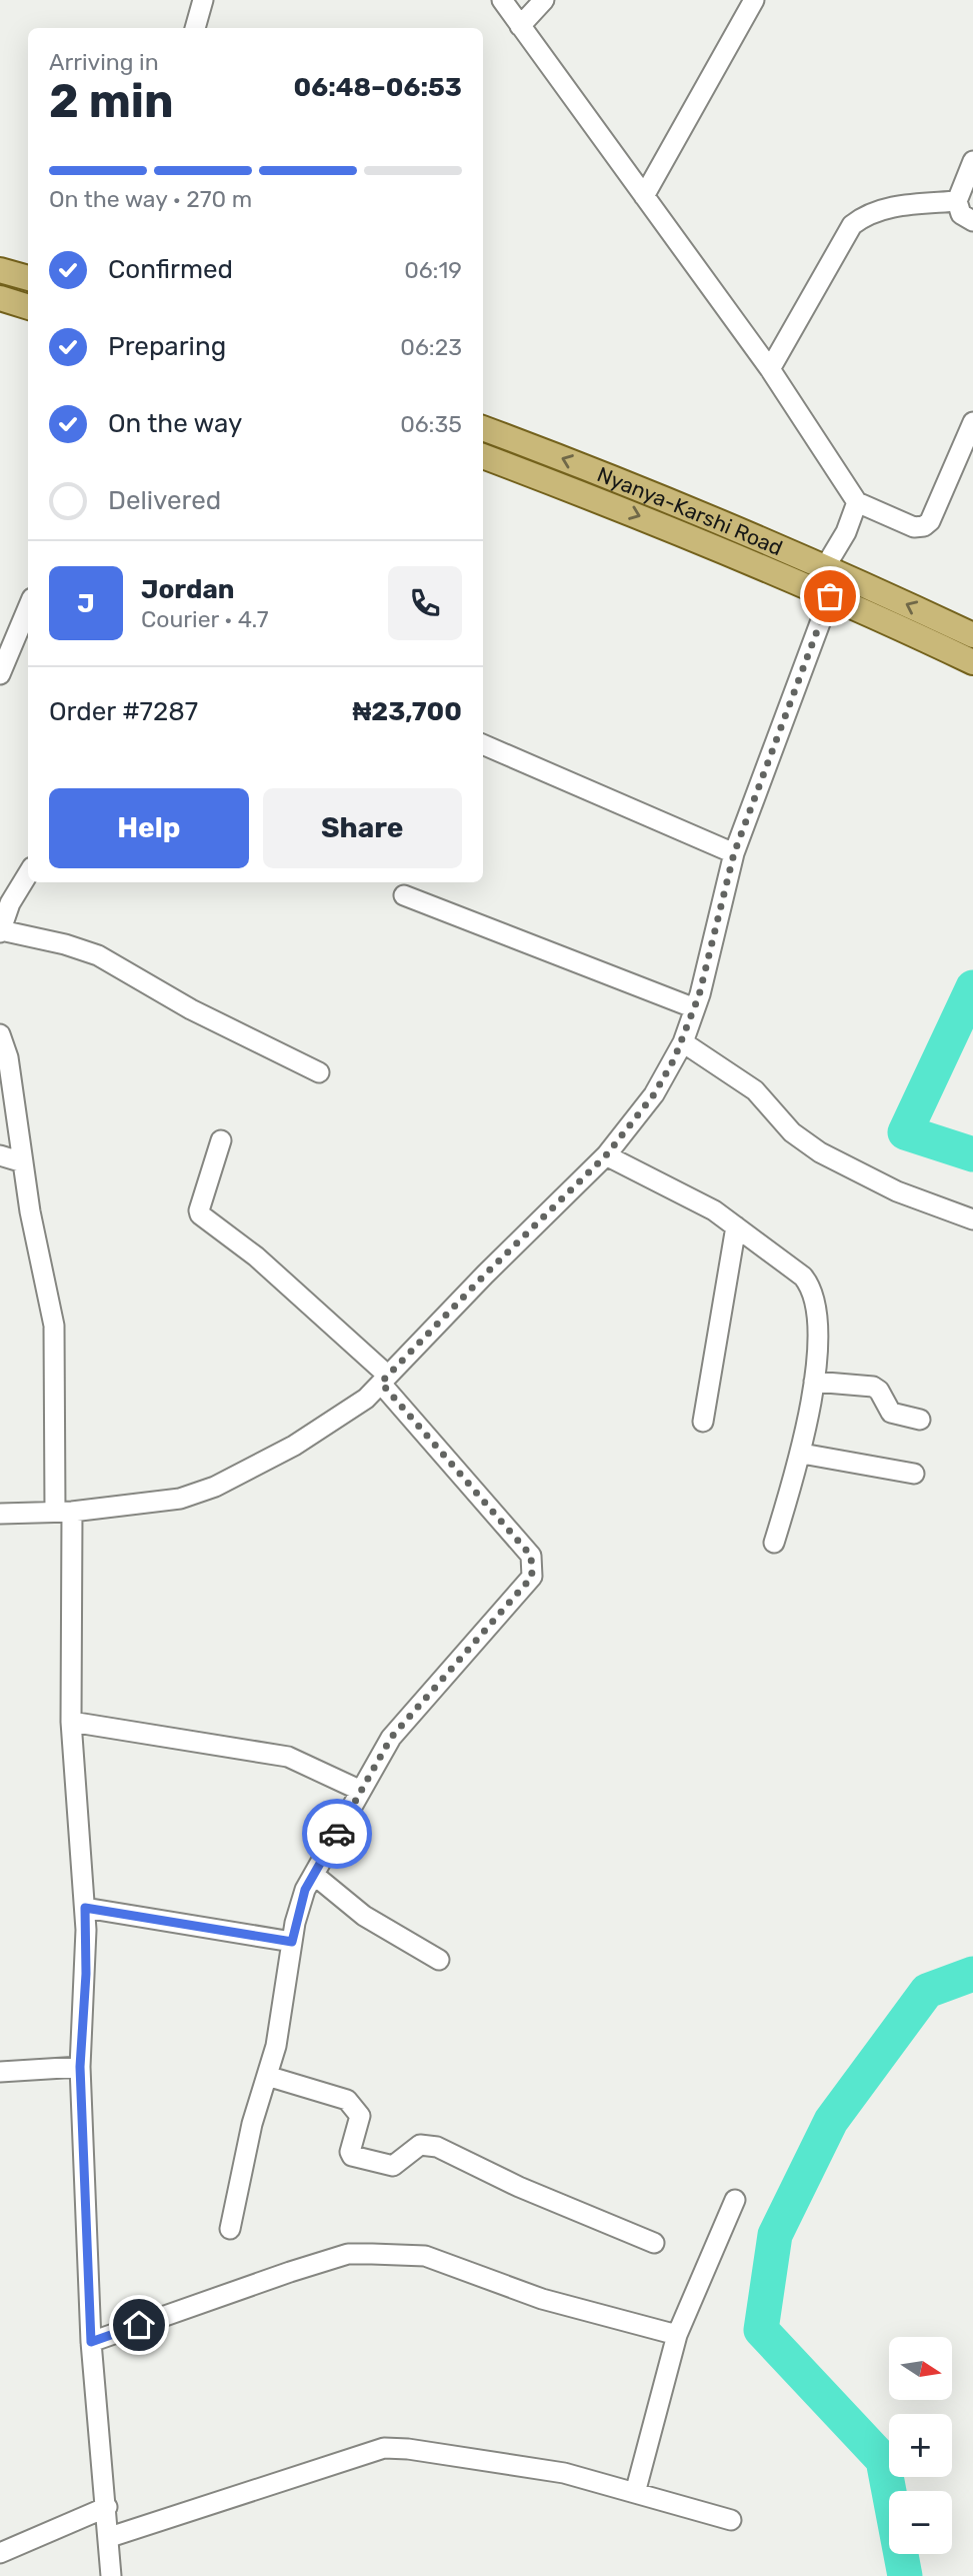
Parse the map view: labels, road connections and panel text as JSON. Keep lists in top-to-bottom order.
{
  "streets": {
    "main road": ["Nyanya-Karshi Road"]
  },
  "north": "right",
  "page": {
    "heading": ["2 min", "Arriving in", "06:48–06:53"],
    "panel": [
      "Jordan",
      "Courier · 4.7",
      "Order #7287",
      "₦23,700"
    ],
    "bar": "On the way · 270 m",
    "list": [
      ["Confirmed", "06:19"],
      ["Preparing", "06:23"],
      ["On the way", "06:35"],
      "Delivered"
    ],
    "round": "J",
    "buttons": ["Help", "Share"],
    "map_buttons": ["+", "−"]
  }
}
